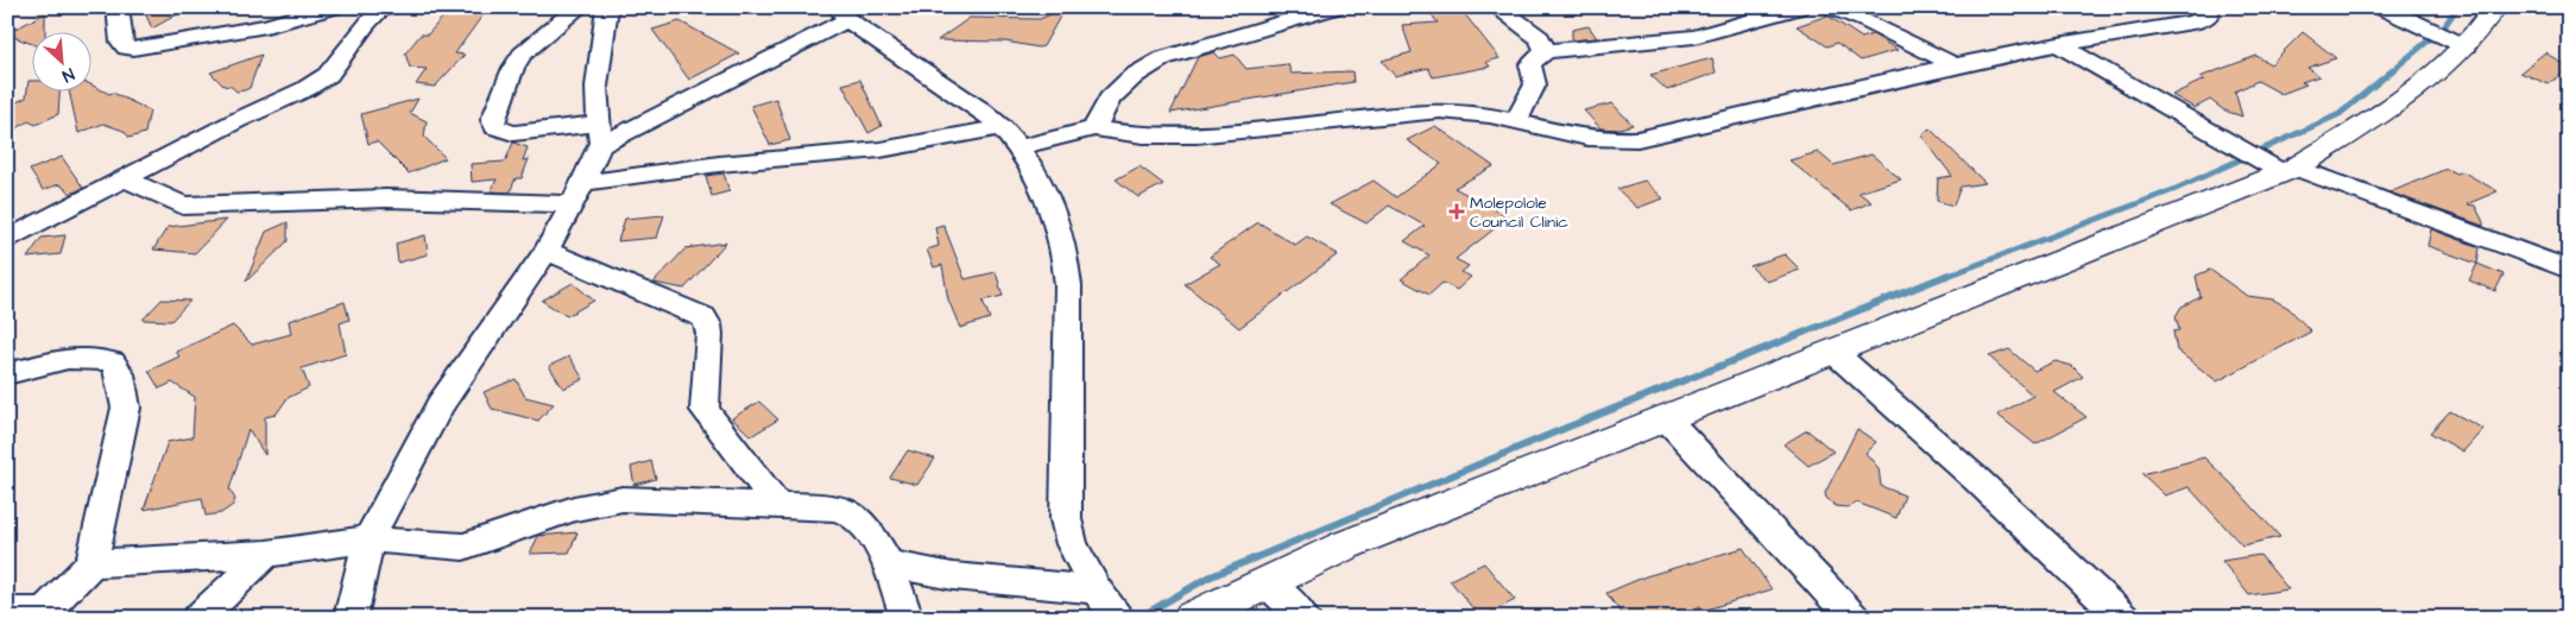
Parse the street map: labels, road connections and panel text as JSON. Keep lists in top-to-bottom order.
{
  "places": {
    "health": ["Molepolole Council Clinic"]
  },
  "north": "bottom right"
}
